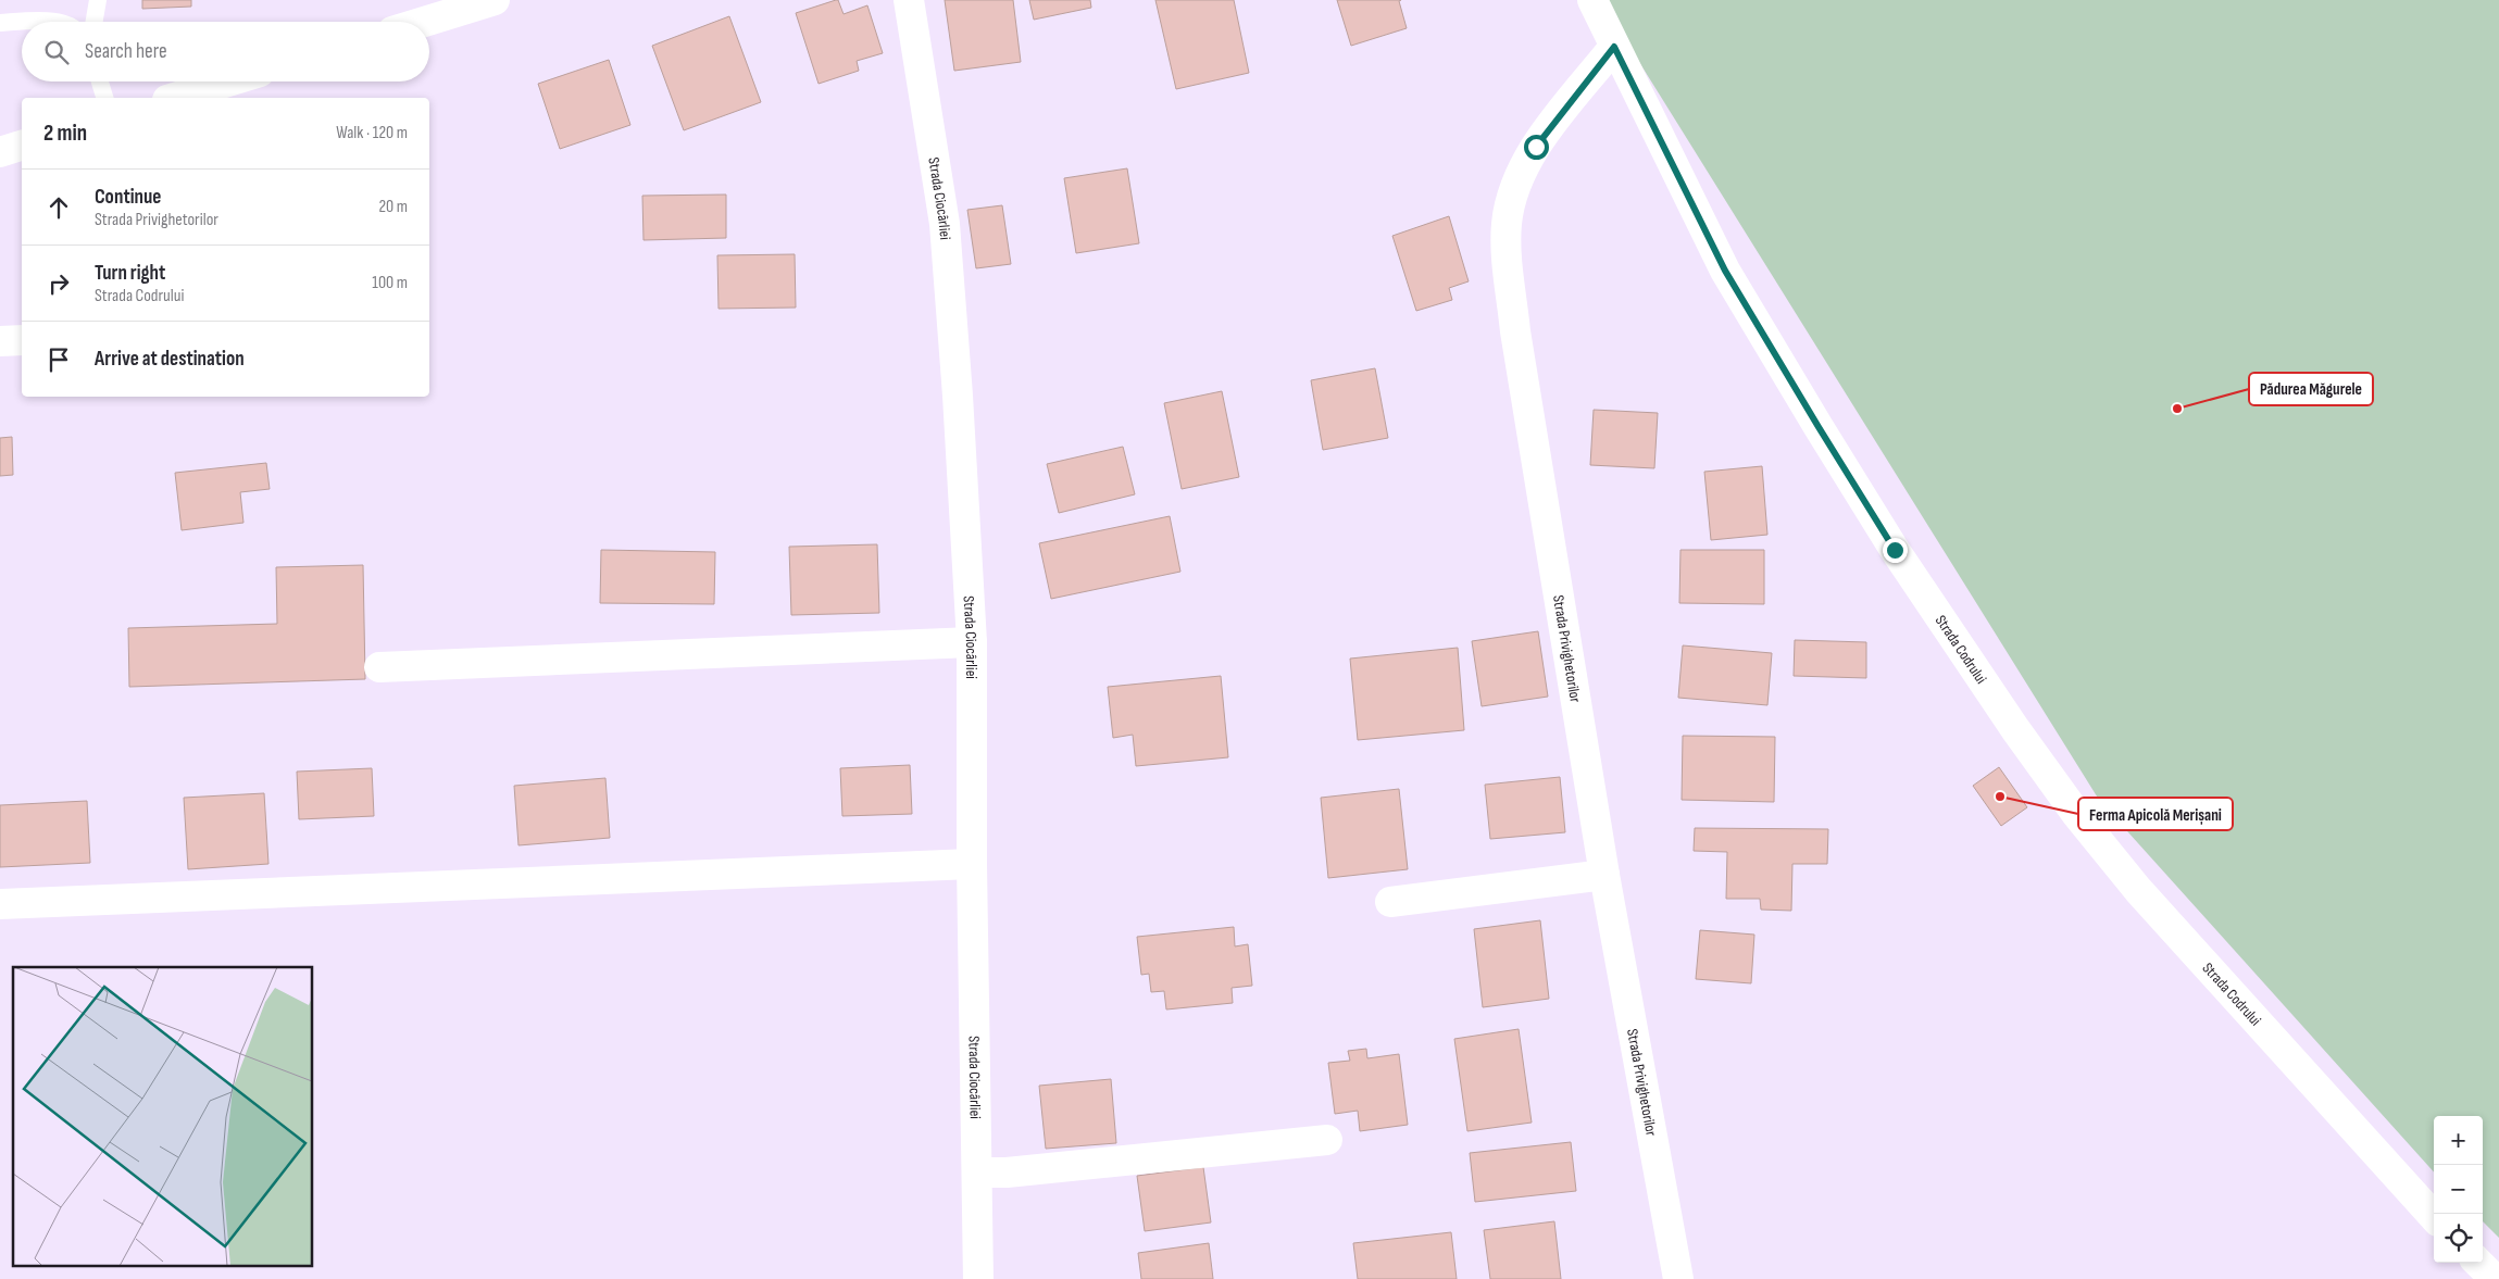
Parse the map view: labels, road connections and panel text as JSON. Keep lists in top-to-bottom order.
{
  "streets": {
    "street": ["Strada Ciocârliei", "Strada Codrului", "Strada Privighetorilor"]
  },
  "crossings": [
    ["Strada Codrului", "Strada Privighetorilor"]
  ],
  "places": ["Pădurea Măgurele", "Ferma Apicolă Merișani"],
  "page": {
    "search": "Search here",
    "heading": ["2 min", "Walk · 120 m"],
    "list": [
      ["Continue", "Strada Privighetorilor", "20 m"],
      ["Turn right", "Strada Codrului", "100 m"],
      "Arrive at destination"
    ],
    "map_buttons": ["+", "−"]
  }
}
